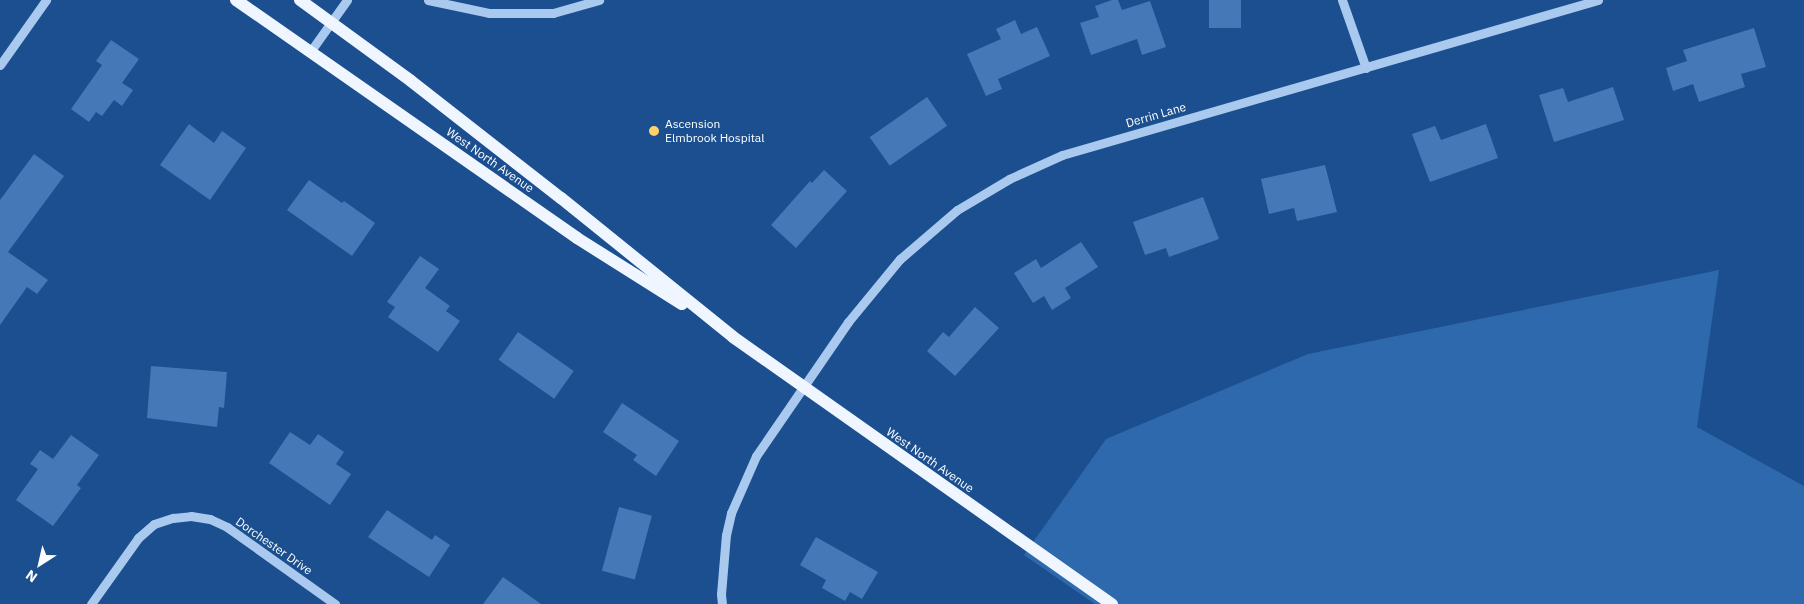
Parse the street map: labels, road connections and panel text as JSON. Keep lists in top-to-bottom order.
{
  "streets": {
    "main road": ["West North Avenue"],
    "street": ["Derrin Lane", "Dorchester Drive"]
  },
  "crossings": [
    ["Derrin Lane", "West North Avenue"]
  ],
  "places": ["Ascension Elmbrook Hospital"],
  "north": "bottom left"
}
